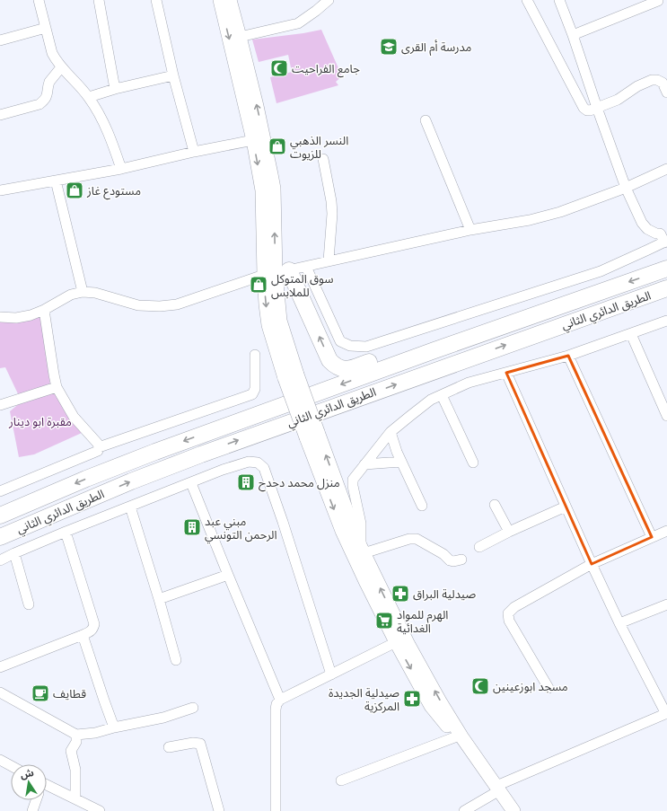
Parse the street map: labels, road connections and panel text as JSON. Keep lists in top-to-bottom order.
{
  "streets": {
    "highway": ["الطريق الدائري الثاني"]
  },
  "parks": ["مقبرة ابو دينار"],
  "places": {
    "school or university": ["مدرسة أم القرى"],
    "mosque": ["جامع الفراحيت", "مسجد ابوزعينين"],
    "shop": ["النسر الذهبي للزيوت", "مستودع غاز", "سوق المتوكل للملابس"],
    "building": ["منزل محمد دحدح", "مبني عبد الرحمن التونسي"],
    "pharmacy": ["صيدلية البراق", "صيدلية الجديدة المركزية"],
    "supermarket": ["الهرم للمواد الغدائية"],
    "cafe": ["قطايف"]
  },
  "north": "top"
}
